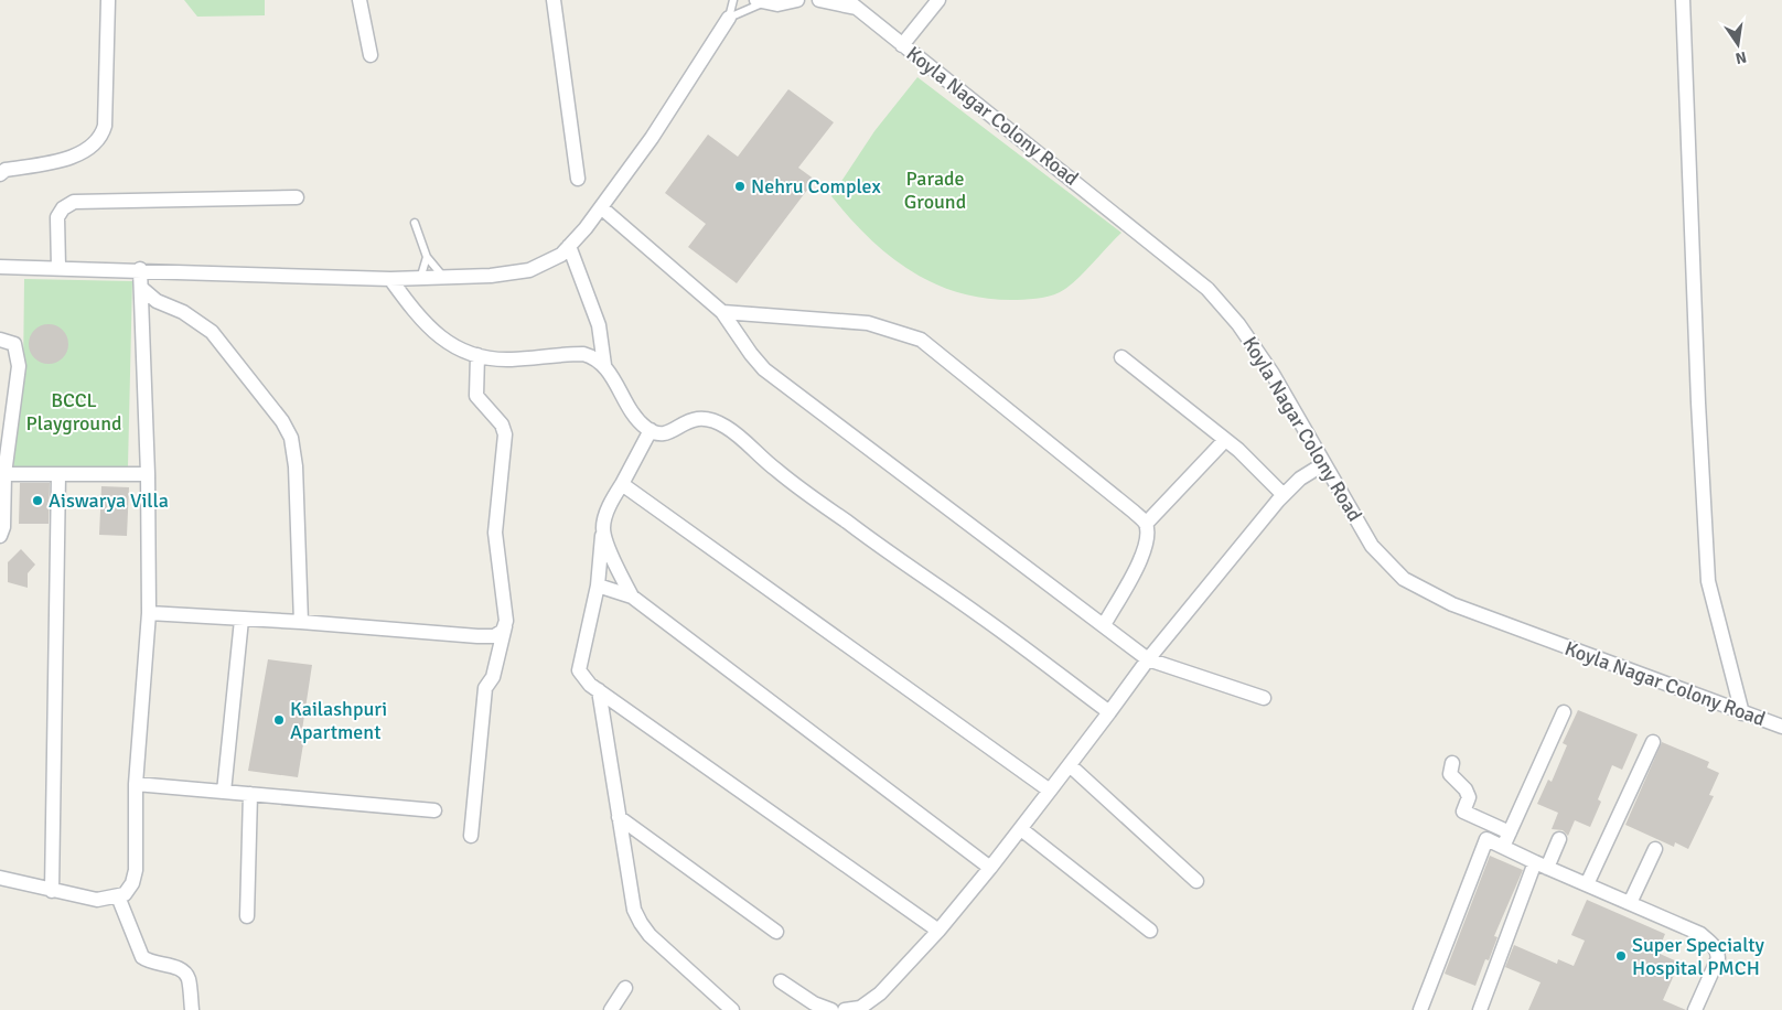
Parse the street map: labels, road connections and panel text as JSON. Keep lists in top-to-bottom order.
{
  "streets": {
    "street": ["Koyla Nagar Colony Road"]
  },
  "parks": ["Parade Ground", "BCCL Playground"],
  "places": [
    "Nehru Complex",
    "Aiswarya Villa",
    "Kailashpuri Apartment",
    "Super Specialty Hospital PMCH"
  ],
  "north": "bottom"
}
